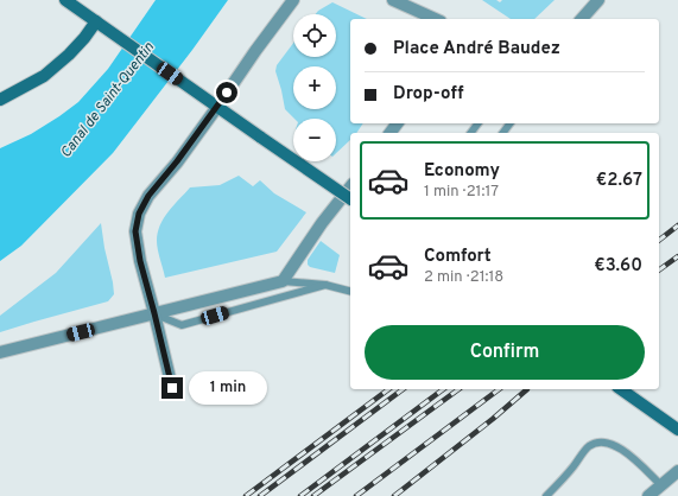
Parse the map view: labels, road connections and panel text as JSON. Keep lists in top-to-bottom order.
{
  "water": ["Canal de Saint-Quentin"],
  "page": {
    "map_buttons": ["+", "−"],
    "banner": ["Place André Baudez", "Drop-off"],
    "list": [
      {
        "name": "Economy",
        "note": "1 min · 21:17",
        "value": "€2.67"
      },
      {
        "name": "Comfort",
        "note": "2 min · 21:18",
        "value": "€3.60"
      }
    ],
    "buttons": "Confirm",
    "bubble": "1 min"
  }
}
